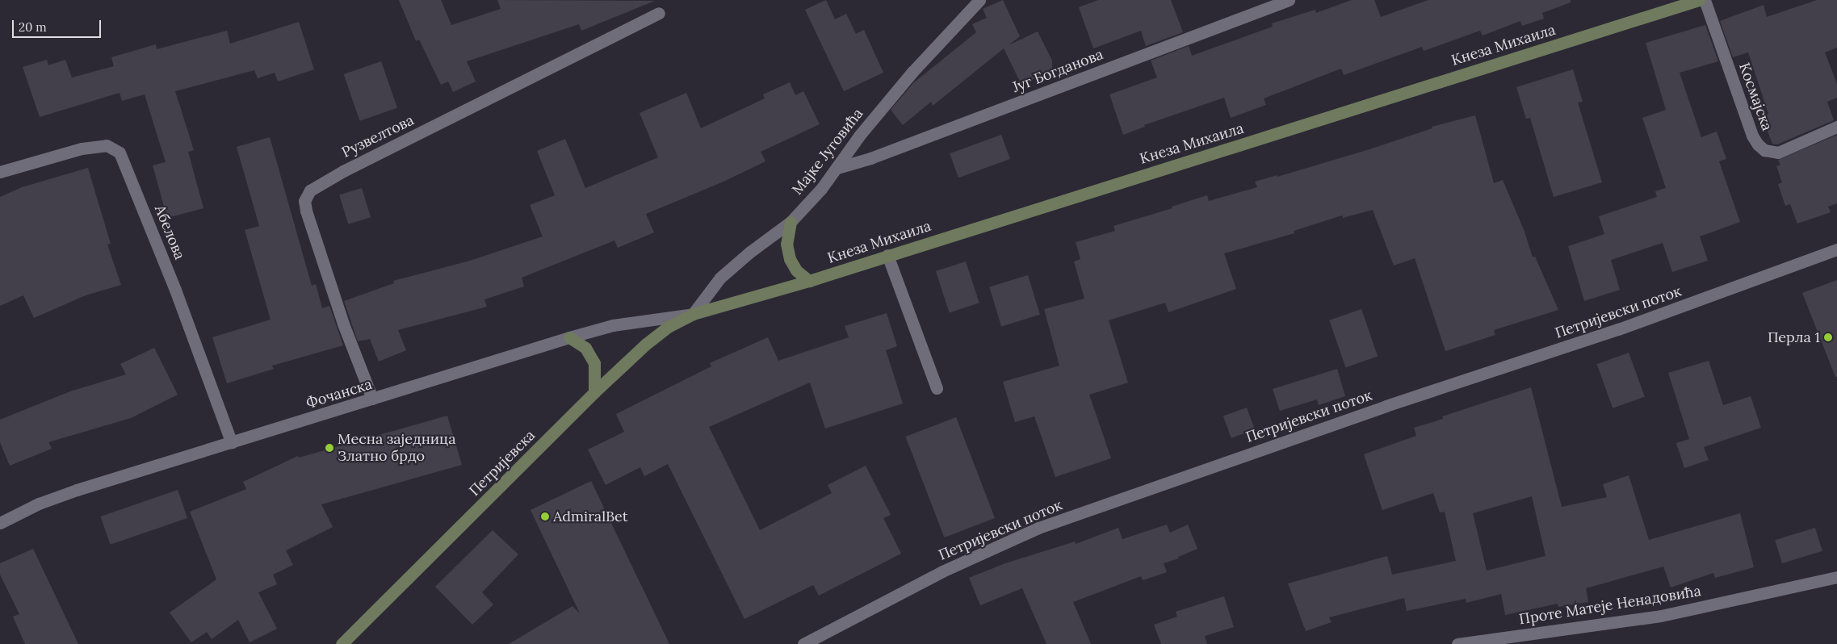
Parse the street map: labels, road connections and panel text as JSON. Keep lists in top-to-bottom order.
{
  "streets": {
    "main road": ["Кнеза Михаила", "Петријевска"],
    "street": [
      "Југ Богданова",
      "Космајска",
      "Рузвелтова",
      "Мајке Југовића",
      "Абелова",
      "Петријевски поток",
      "Фочанска",
      "Проте Матеје Ненадовића"
    ]
  },
  "crossings": [
    ["Кнеза Михаила", "Мајке Југовића"],
    ["Кнеза Михаила", "Фочанска"],
    ["Кнеза Михаила", "Петријевска"],
    ["Југ Богданова", "Мајке Југовића"],
    ["Рузвелтова", "Фочанска"],
    ["Мајке Југовића", "Фочанска"],
    ["Мајке Југовића", "Петријевска"],
    ["Абелова", "Фочанска"],
    ["Фочанска", "Петријевска"]
  ],
  "places": ["Перла 1", "Месна заједница Златно брдо", "AdmiralBet"],
  "scale_bar": "20 m"
}
